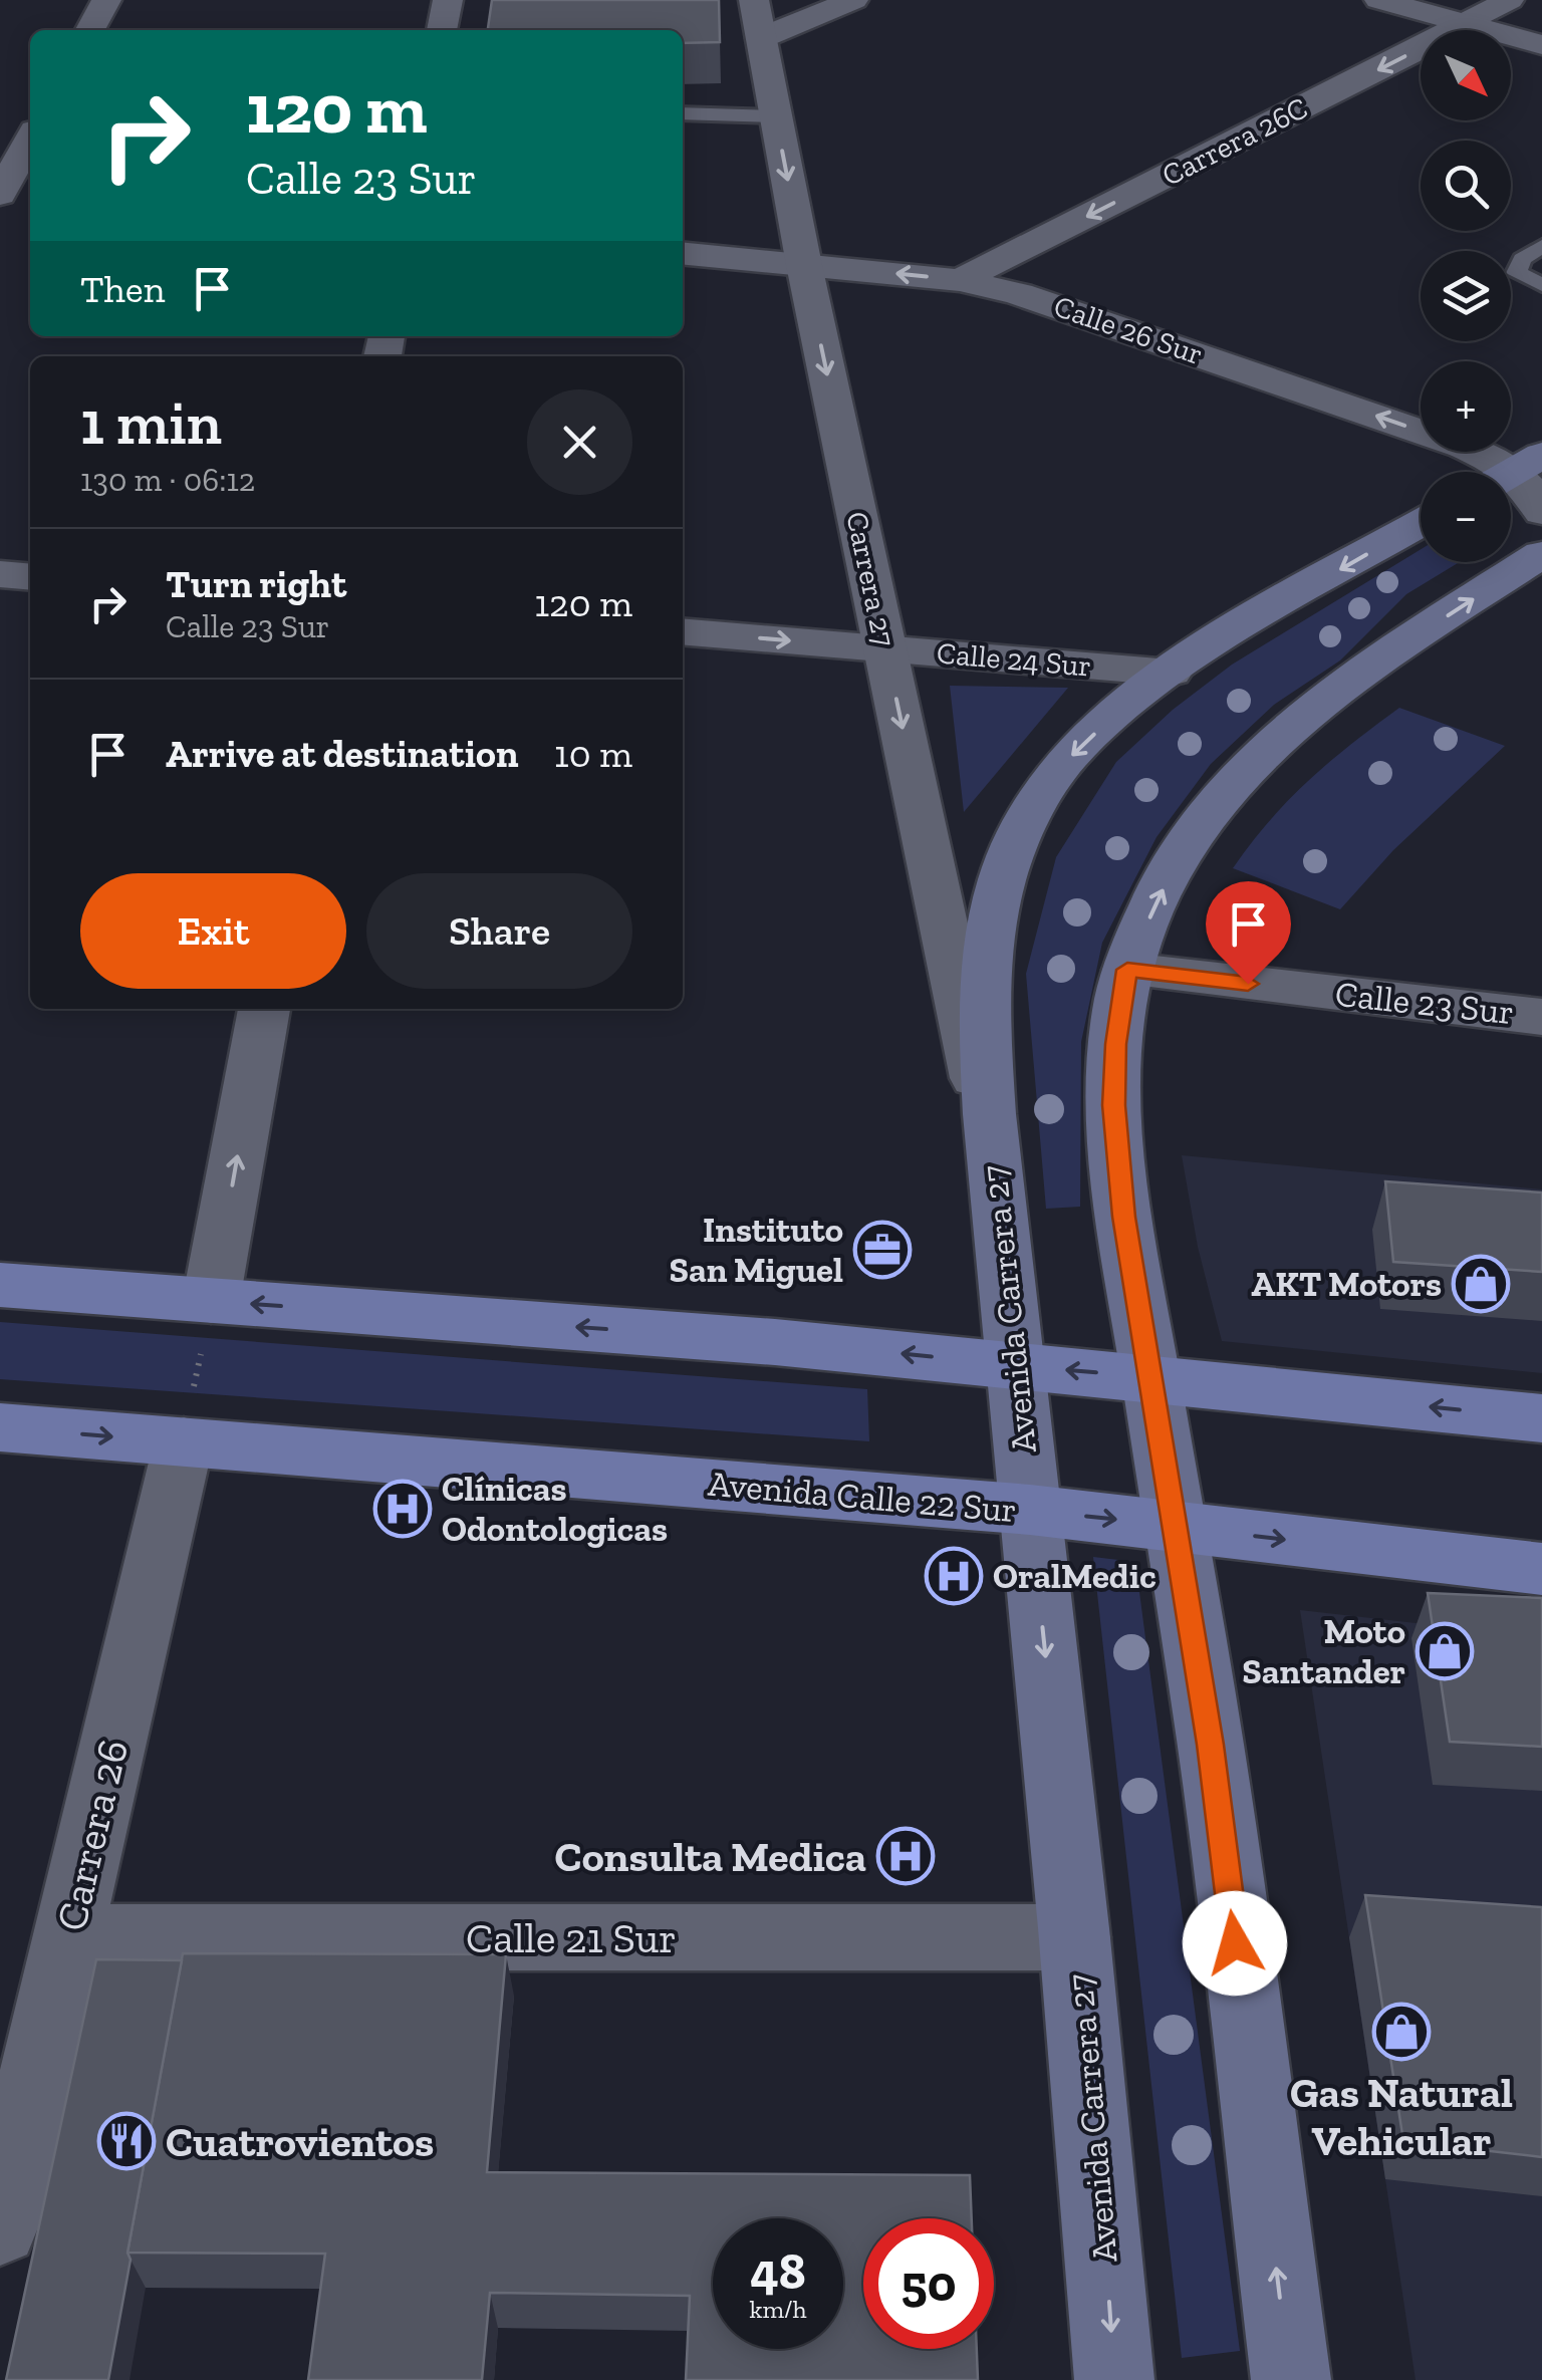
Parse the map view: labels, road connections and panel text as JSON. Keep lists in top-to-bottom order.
{
  "streets": {
    "main road": ["Avenida Carrera 27", "Avenida Calle 22 Sur"],
    "street": [
      "Carrera 26C",
      "Calle 26 Sur",
      "Carrera 27",
      "Calle 24 Sur",
      "Calle 23 Sur",
      "Carrera 26",
      "Calle 21 Sur"
    ]
  },
  "crossings": [
    ["Carrera 26C", "Calle 26 Sur"],
    ["Calle 26 Sur", "Carrera 27"],
    ["Carrera 27", "Calle 24 Sur"],
    ["Carrera 27", "Avenida Carrera 27"],
    ["Calle 24 Sur", "Avenida Carrera 27"],
    ["Avenida Carrera 27", "Avenida Calle 22 Sur"],
    ["Avenida Carrera 27", "Calle 21 Sur"],
    ["Avenida Calle 22 Sur", "Carrera 26"],
    ["Carrera 26", "Calle 21 Sur"]
  ],
  "one_way": [
    "Carrera 26C",
    "Calle 26 Sur",
    "Carrera 27",
    "Calle 24 Sur"
  ],
  "places": {
    "office": ["Instituto San Miguel"],
    "shop": ["AKT Motors", "Moto Santander", "Gas Natural Vehicular"],
    "hospital": ["Clínicas Odontologicas", "OralMedic", "Consulta Medica"],
    "restaurant": ["Cuatrovientos"]
  },
  "north": "bottom right",
  "page": {
    "map_buttons": ["+", "−"],
    "turn": ["120 m", "Calle 23 Sur"],
    "then": "Then",
    "heading": ["1 min", "130 m · 06:12"],
    "list": [
      {
        "name": "Turn right",
        "note": "Calle 23 Sur",
        "value": "120 m"
      },
      {
        "name": "Arrive at destination",
        "value": "10 m"
      }
    ],
    "buttons": ["Exit", "Share"],
    "speed": "48 km/h",
    "limit": "50"
  }
}
